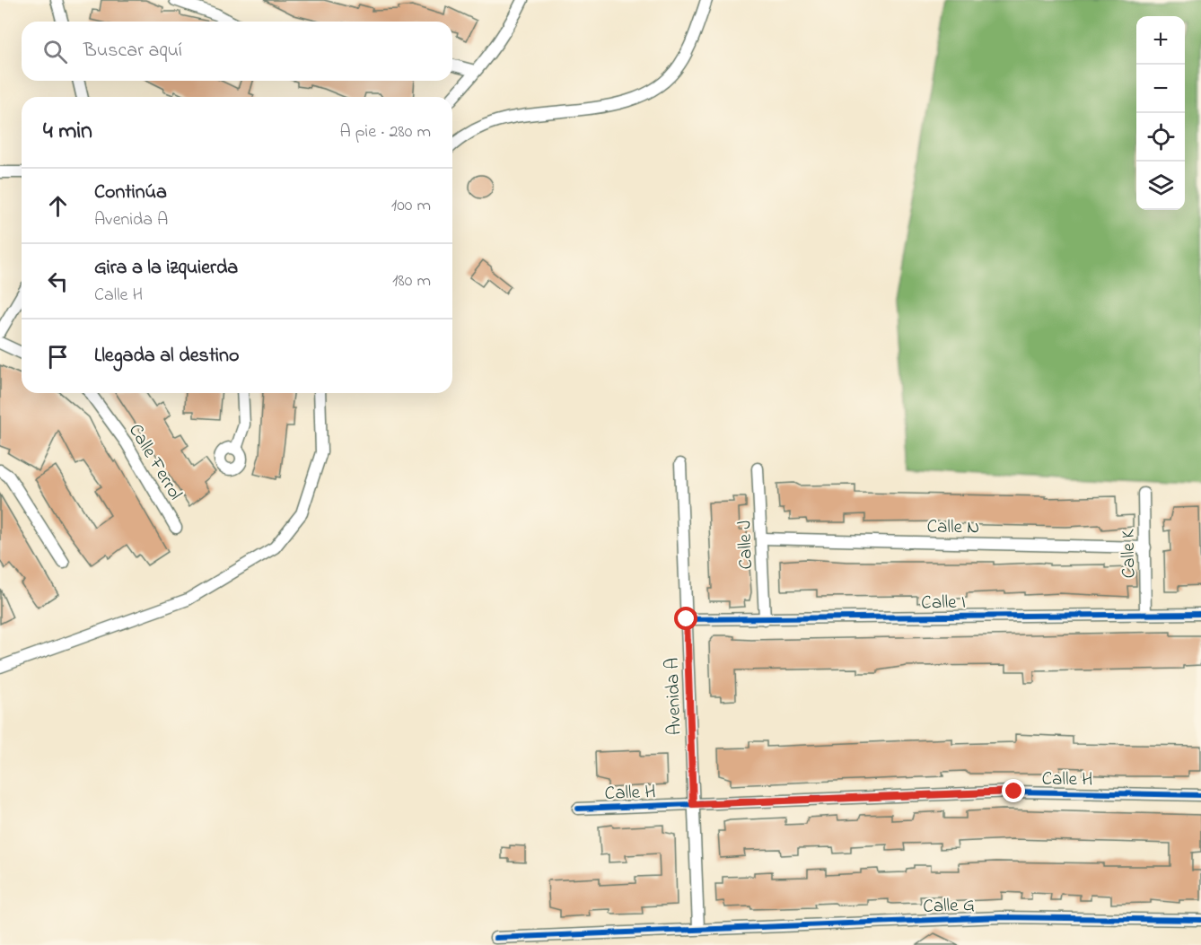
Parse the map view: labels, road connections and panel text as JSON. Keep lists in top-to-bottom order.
{
  "streets": {
    "street": [
      "Calle Ferrol",
      "Calle N",
      "Calle J",
      "Calle K",
      "Calle I",
      "Avenida A",
      "Calle H",
      "Calle G"
    ]
  },
  "crossings": [
    ["Calle N", "Calle J"],
    ["Calle N", "Calle K"],
    ["Calle J", "Calle I"],
    ["Calle K", "Calle I"],
    ["Calle I", "Avenida A"],
    ["Avenida A", "Calle H"],
    ["Avenida A", "Calle G"]
  ],
  "page": {
    "map_buttons": ["+", "−"],
    "search": "Buscar aquí",
    "heading": ["4 min", "A pie · 280 m"],
    "list": [
      ["Continúa", "Avenida A", "100 m"],
      ["Gira a la izquierda", "Calle H", "180 m"],
      "Llegada al destino"
    ]
  }
}
